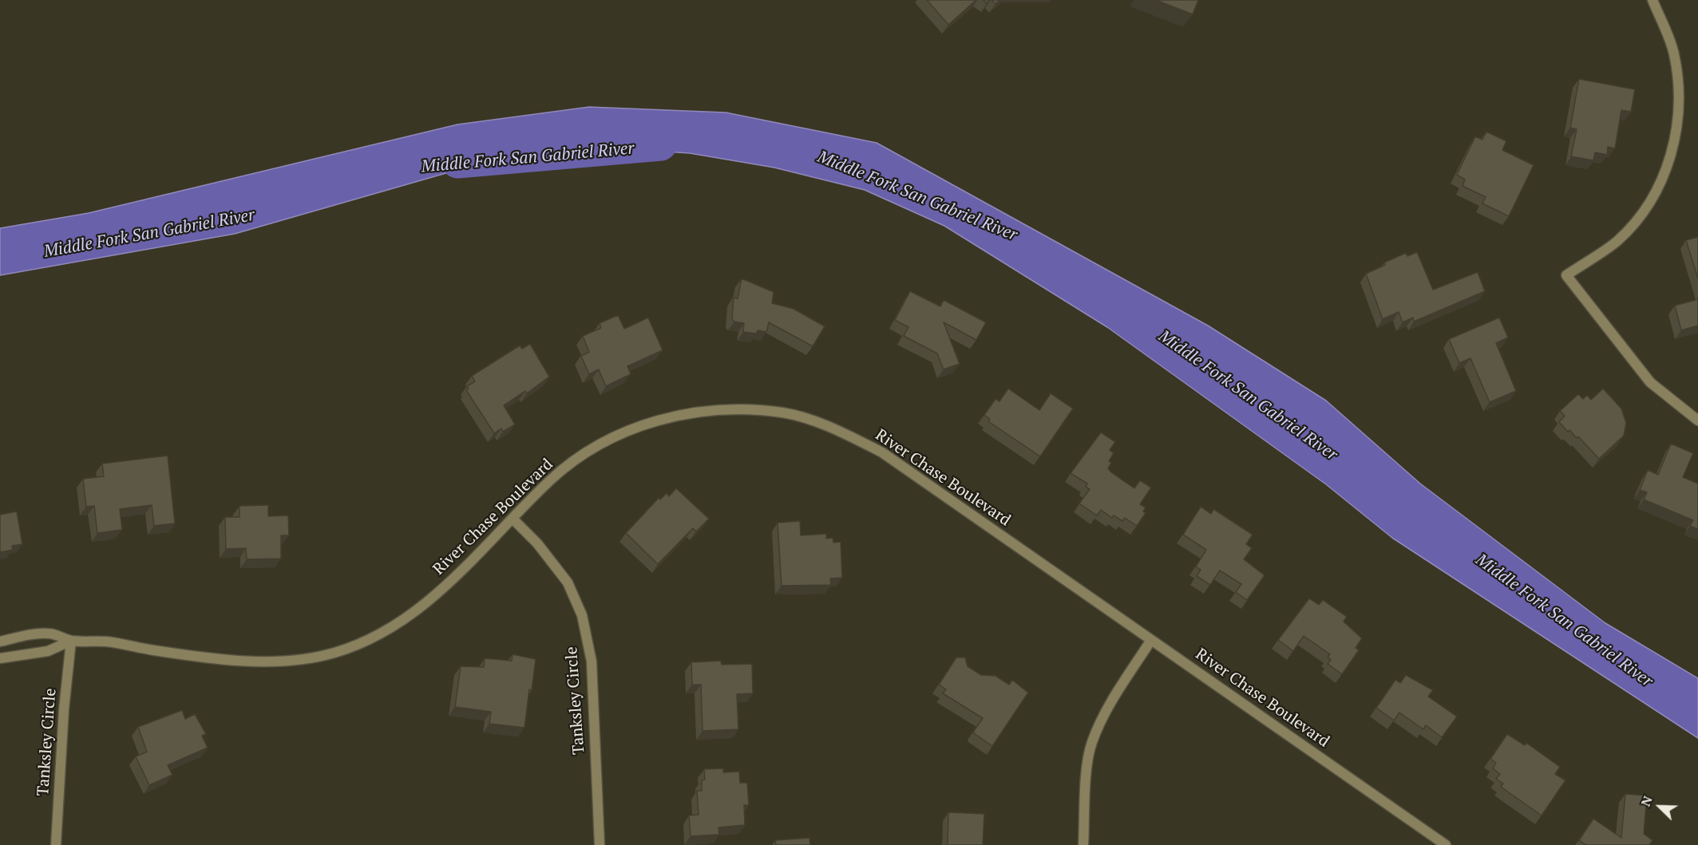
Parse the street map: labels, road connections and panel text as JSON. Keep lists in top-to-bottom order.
{
  "streets": {
    "street": ["River Chase Boulevard", "Tanksley Circle"]
  },
  "crossings": [
    ["River Chase Boulevard", "Tanksley Circle"]
  ],
  "water": ["Middle Fork San Gabriel River"],
  "north": "top left"
}
